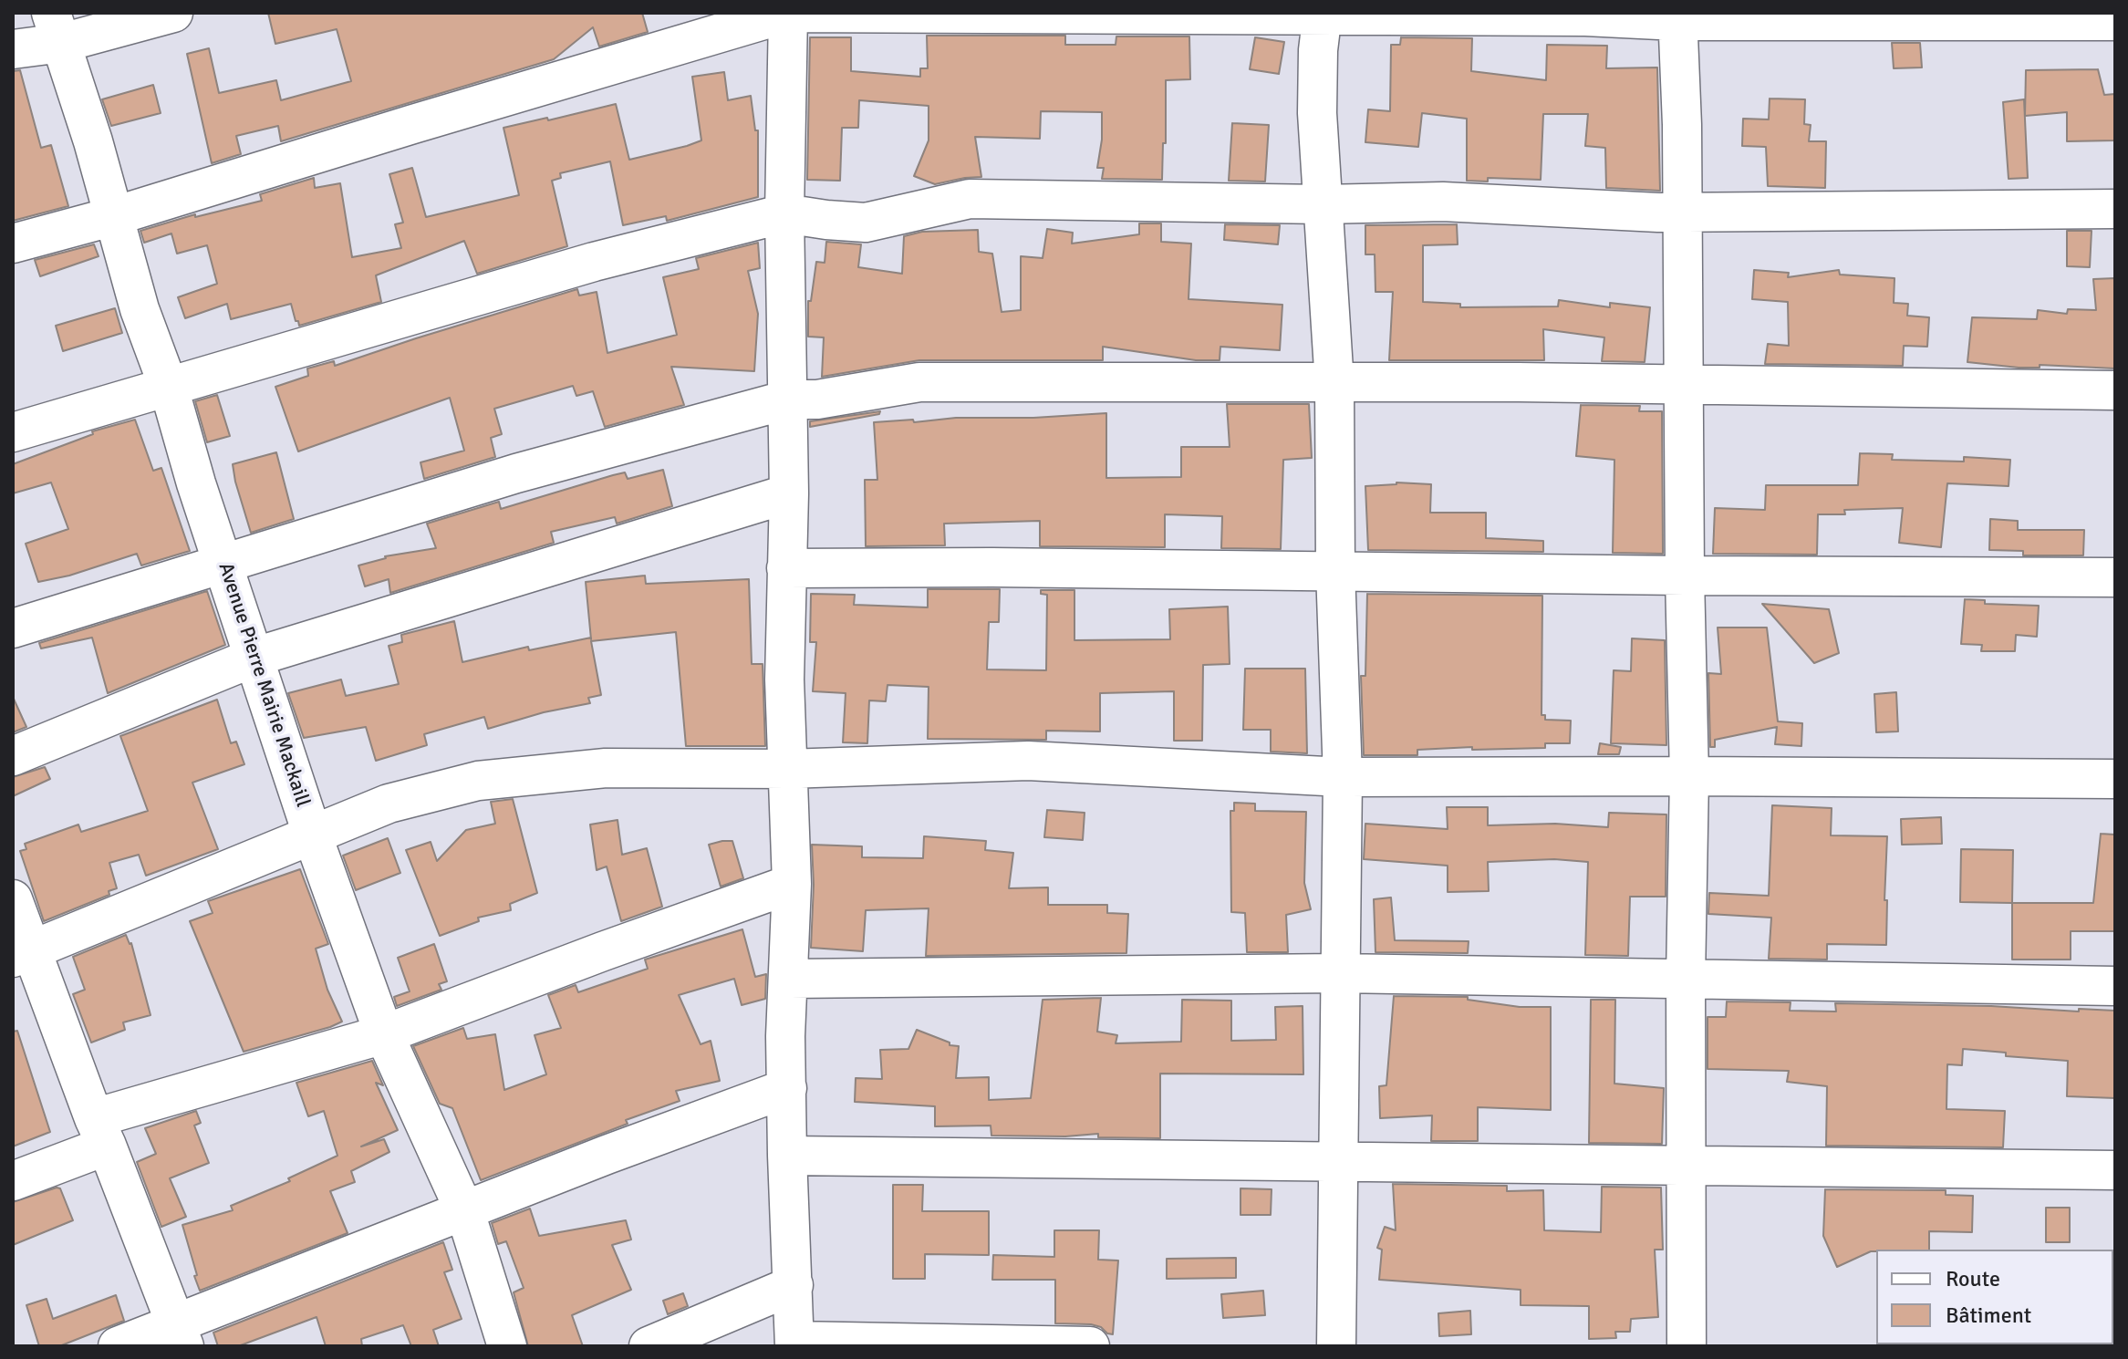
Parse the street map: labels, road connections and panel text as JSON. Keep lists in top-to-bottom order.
{
  "streets": {
    "street": ["Avenue Pierre Mairie Mackaill"]
  },
  "legend": ["Route", "Bâtiment"]
}
